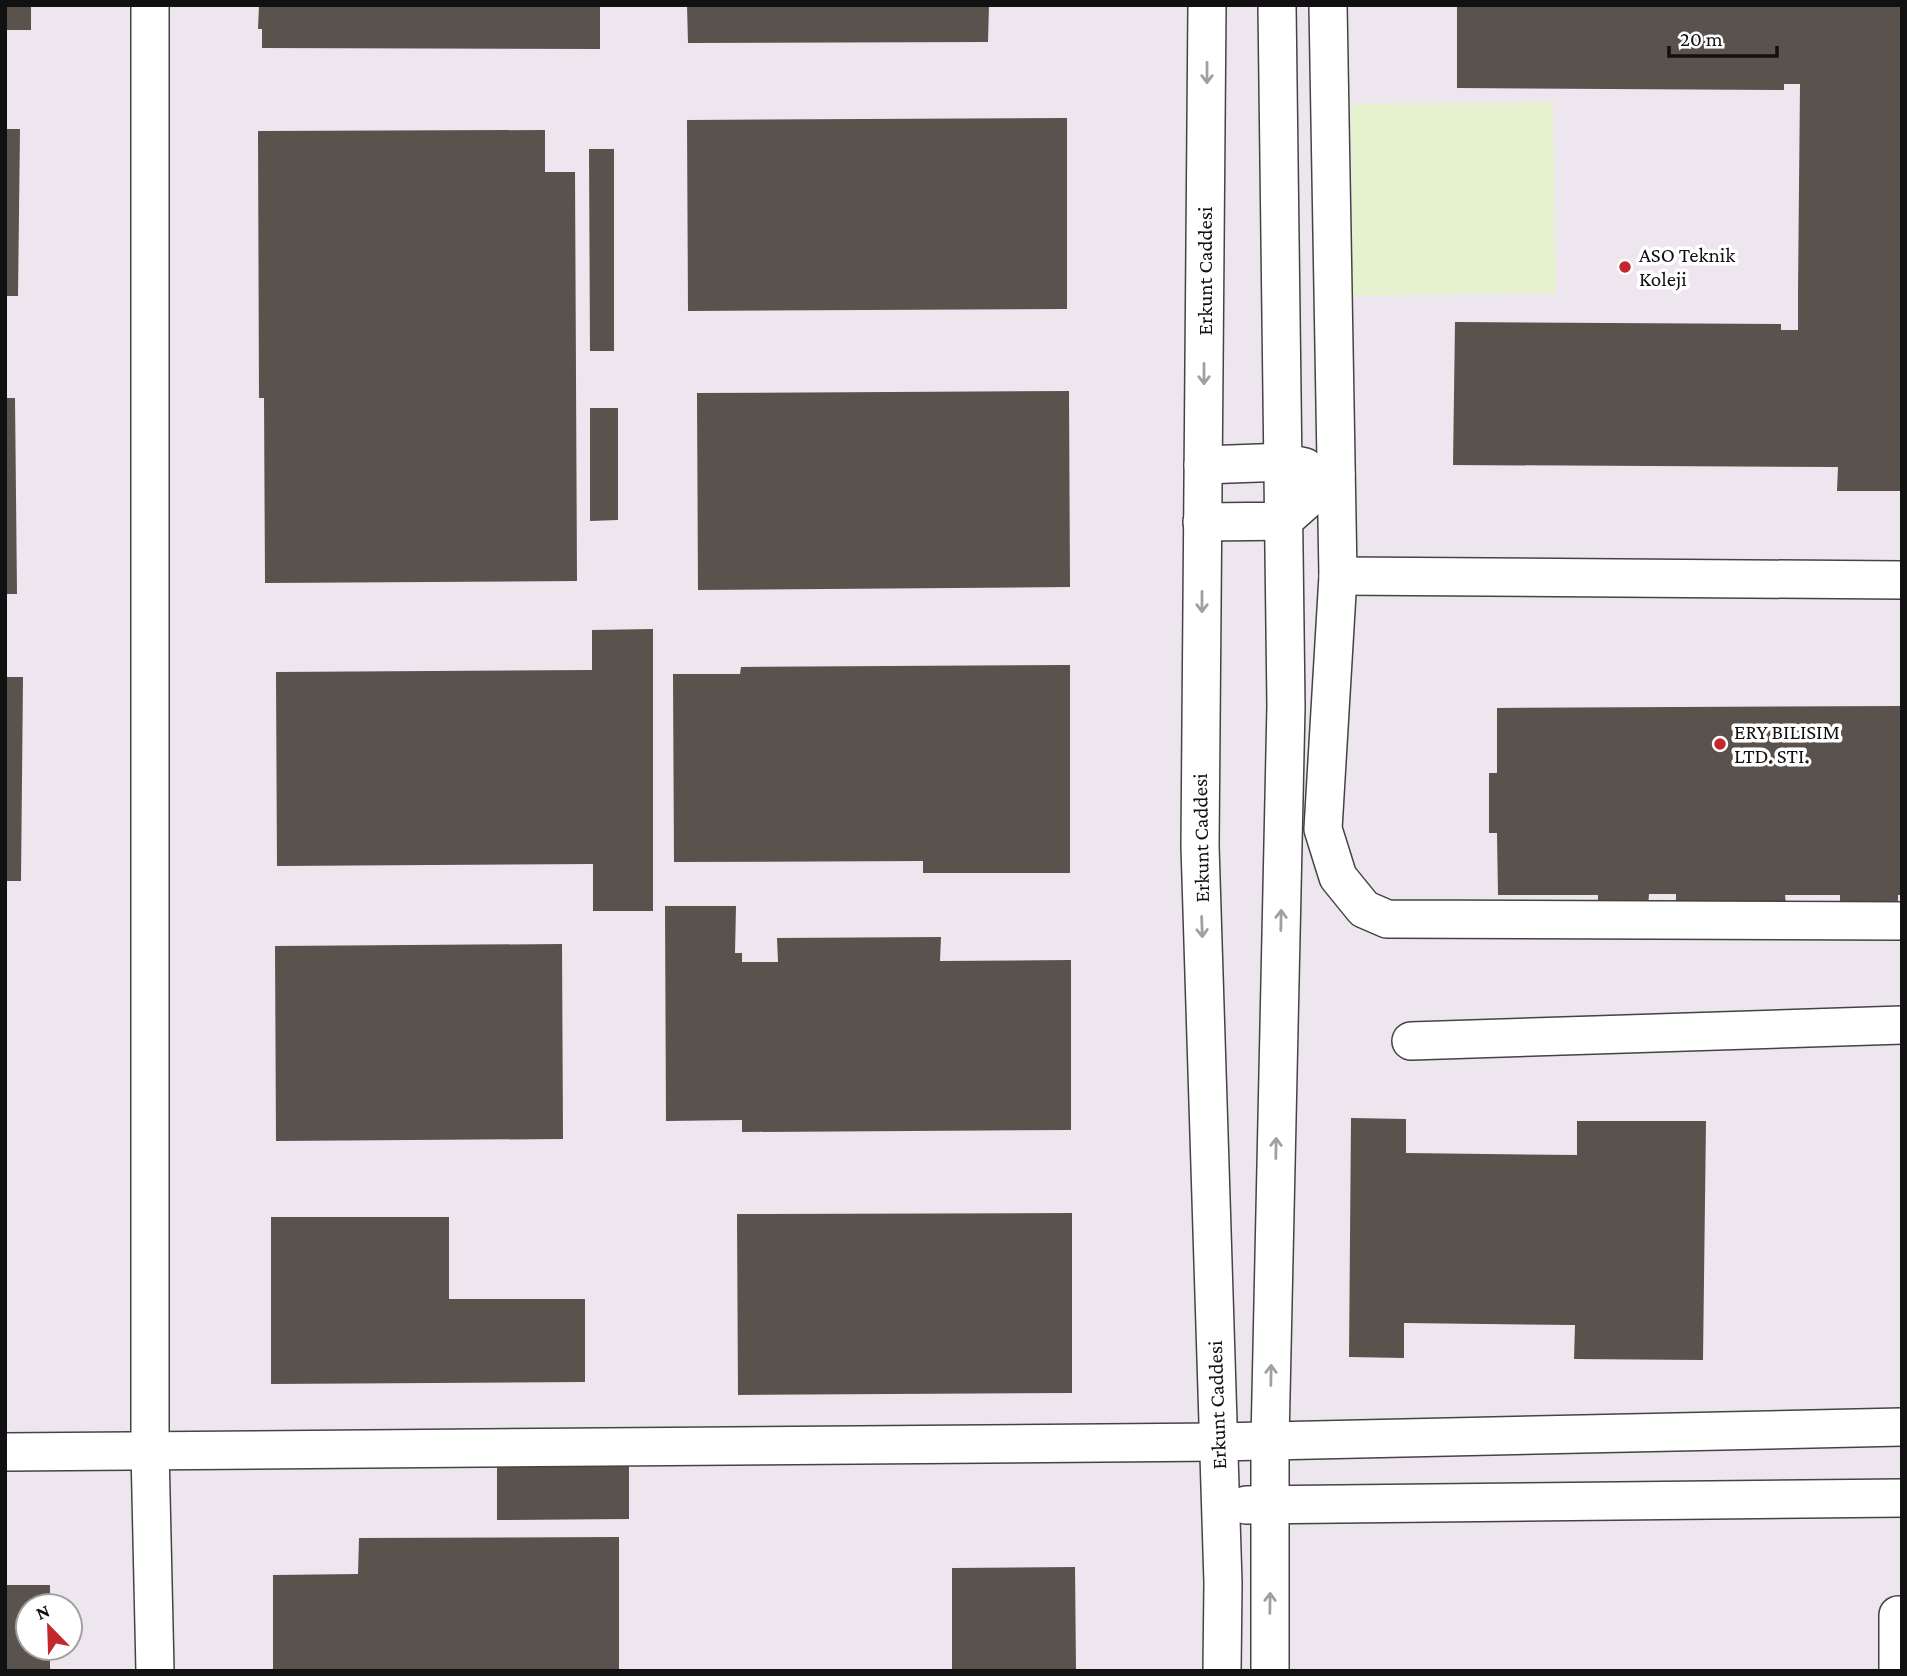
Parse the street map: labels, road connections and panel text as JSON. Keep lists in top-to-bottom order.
{
  "streets": {
    "street": ["Erkunt Caddesi"]
  },
  "places": ["ASO Teknik Koleji", "ERY BILISIM LTD. STI."],
  "scale_bar": "20 m",
  "north": "top left"
}
